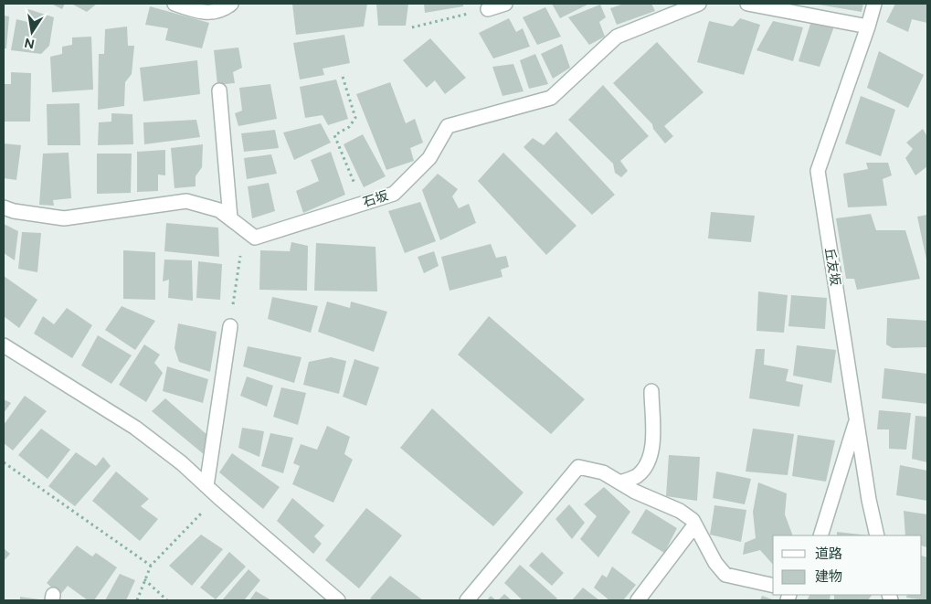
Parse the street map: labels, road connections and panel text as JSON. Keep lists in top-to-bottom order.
{
  "streets": {
    "street": ["石坂", "丘友坂"]
  },
  "legend": ["道路", "建物"],
  "north": "bottom"
}
